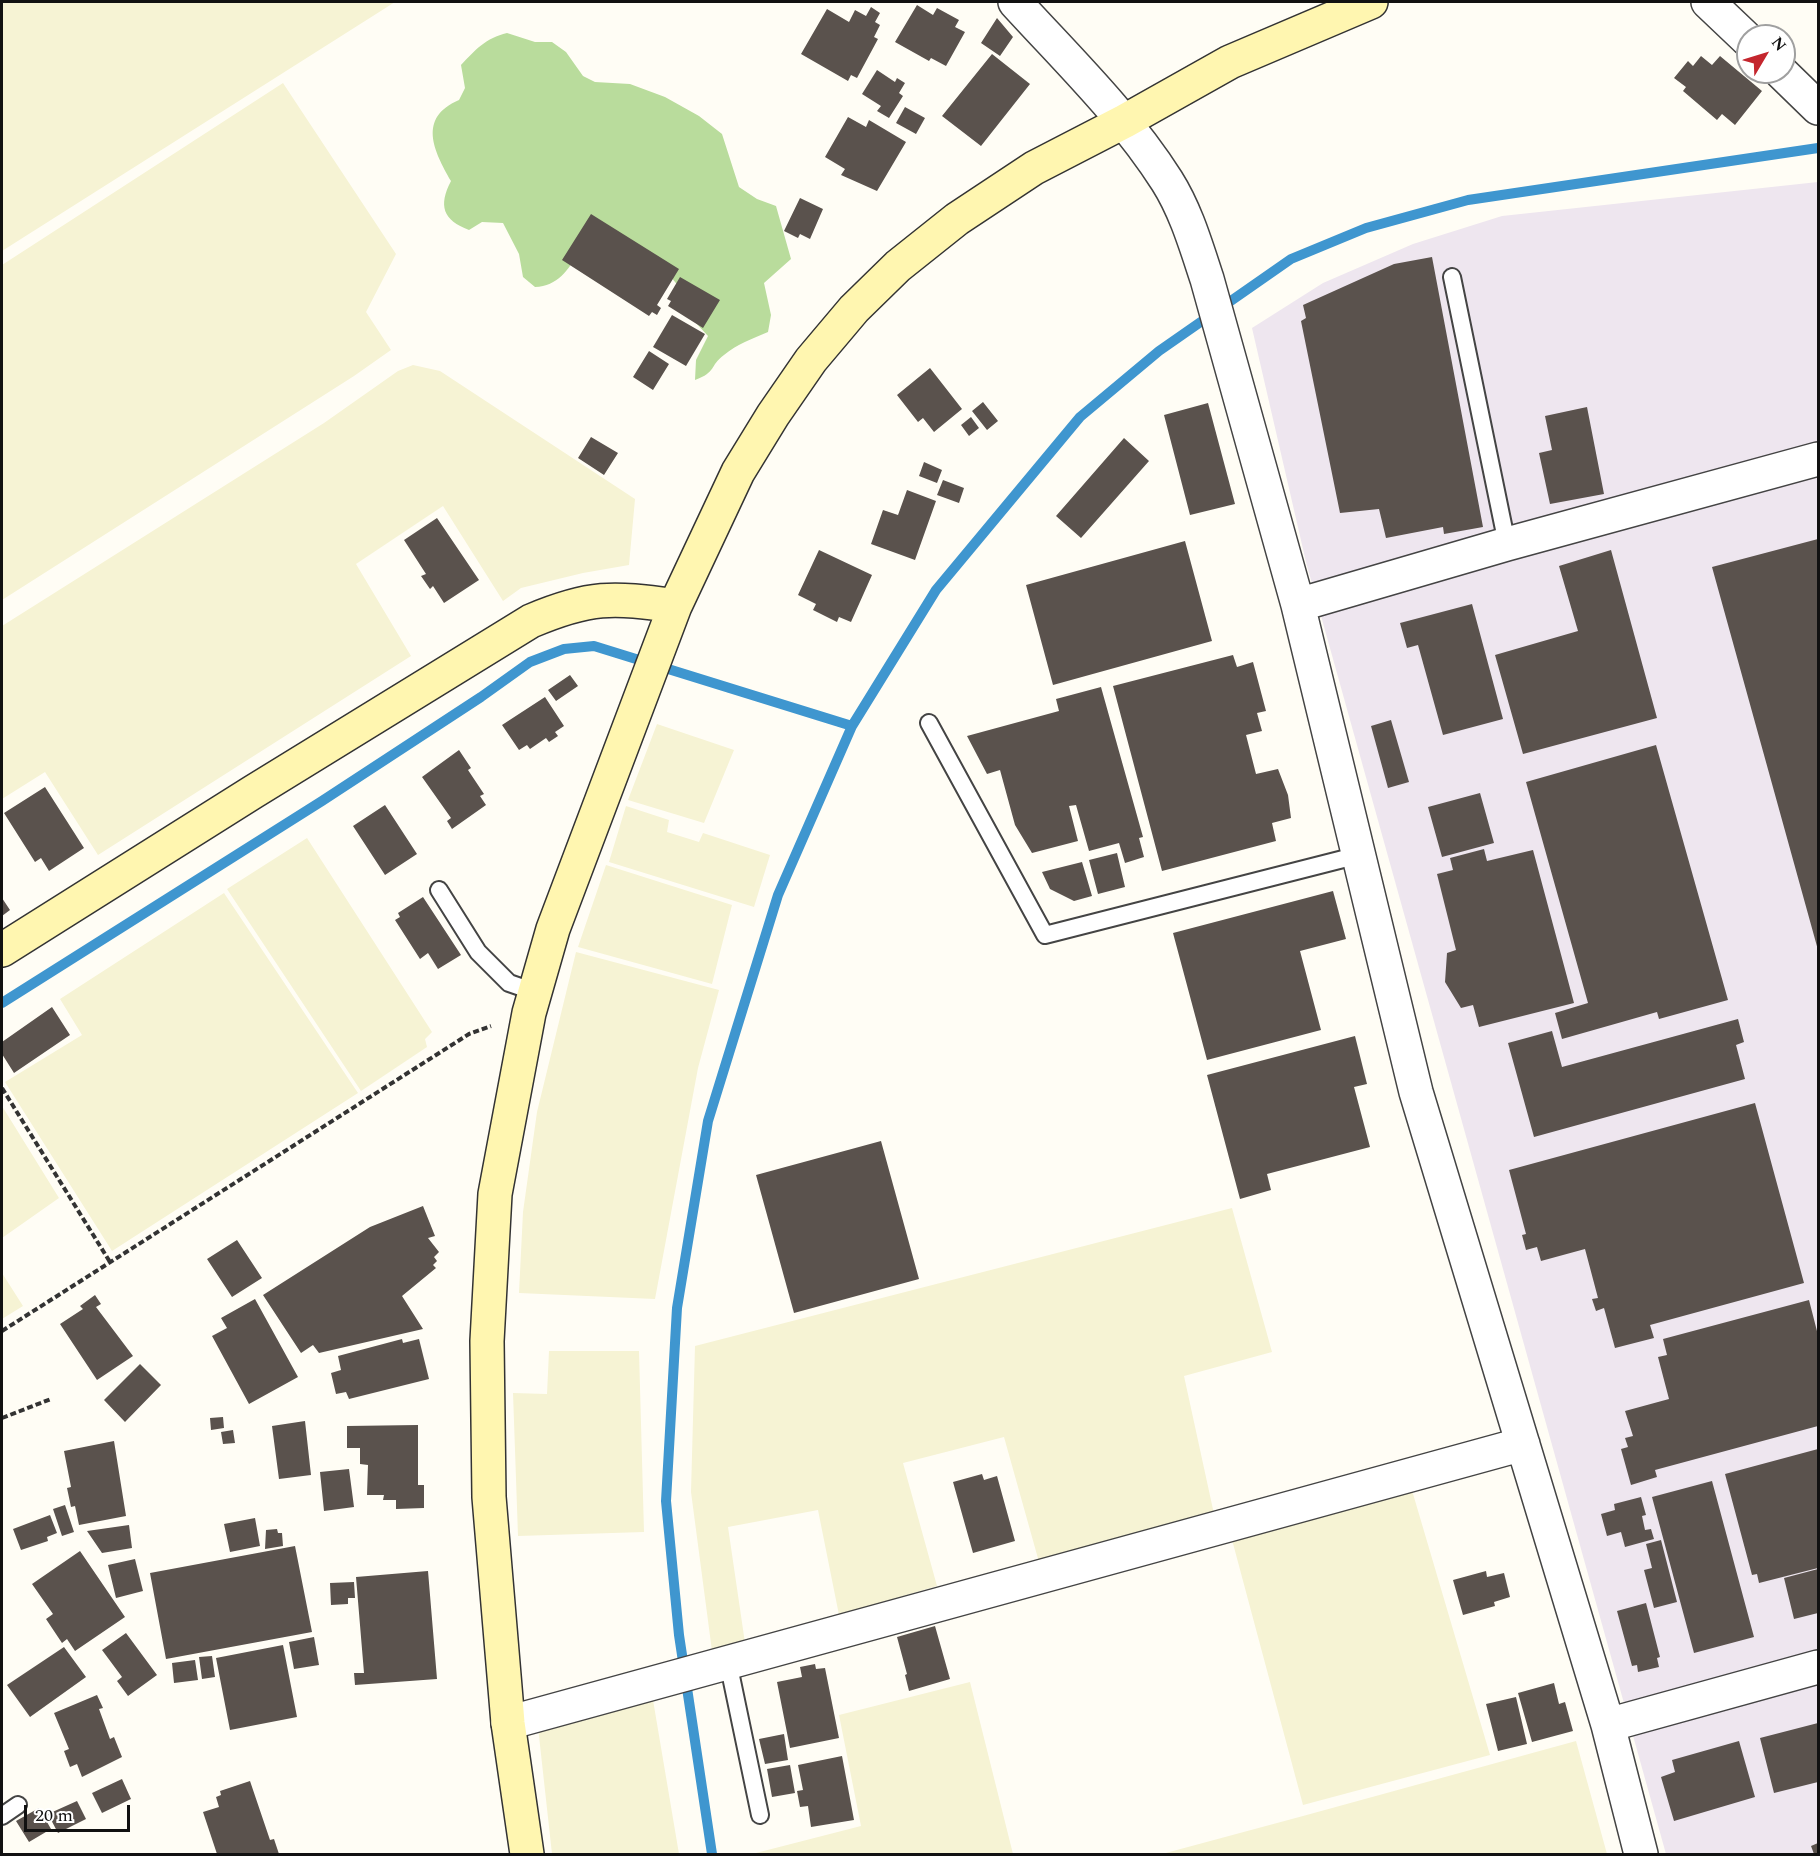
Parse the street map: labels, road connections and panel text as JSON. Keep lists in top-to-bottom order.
{
  "scale_bar": "20 m",
  "north": "top right"
}
